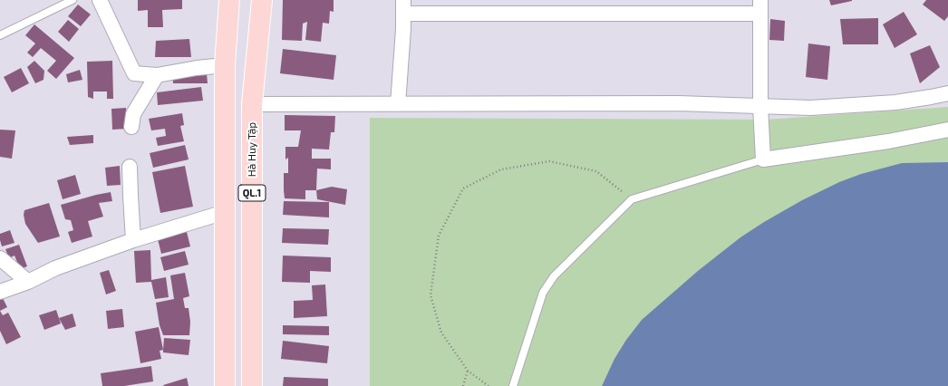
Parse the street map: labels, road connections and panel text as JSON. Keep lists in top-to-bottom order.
{
  "streets": {
    "main road": ["Hà Huy Tập", "QL.1"]
  }
}
